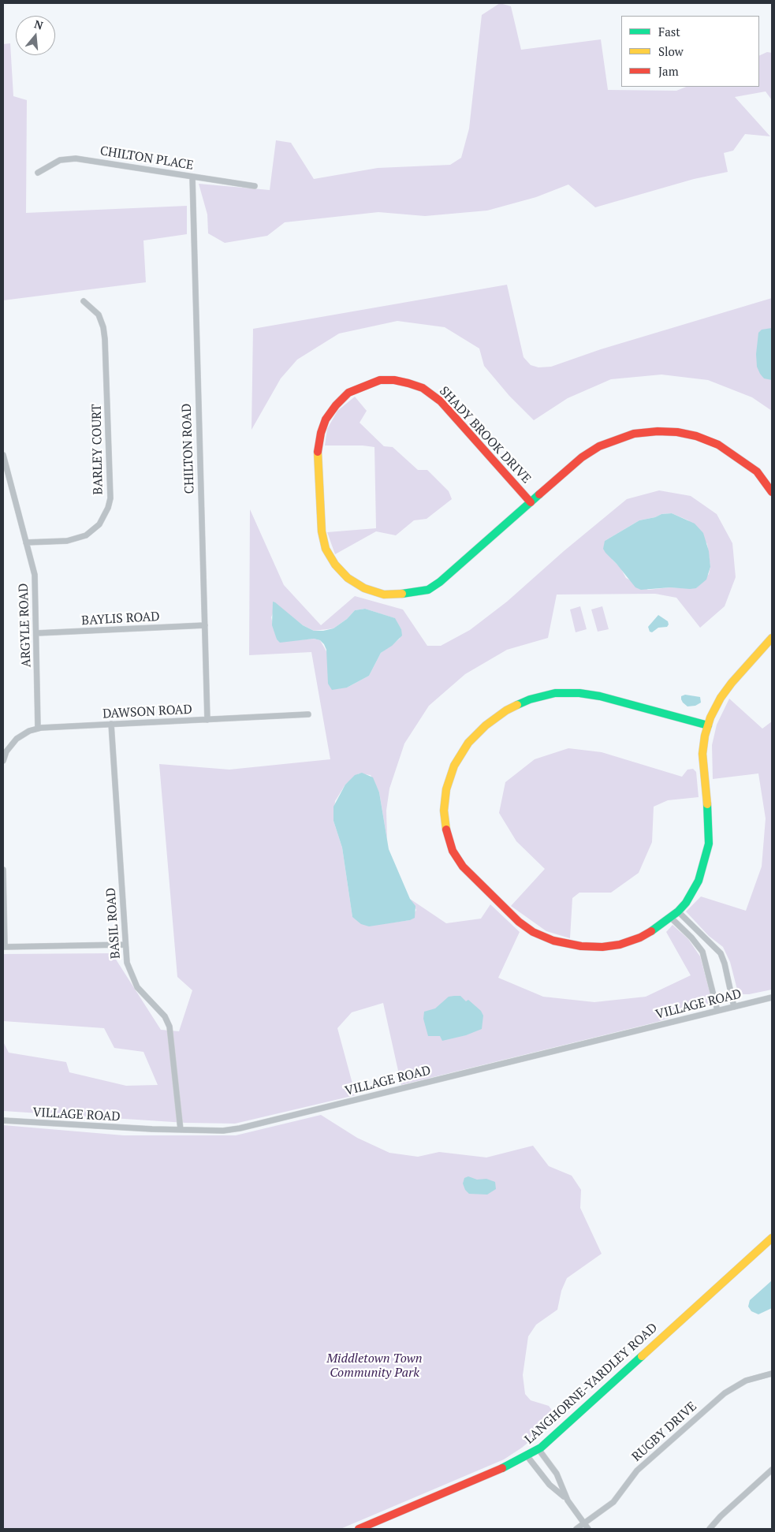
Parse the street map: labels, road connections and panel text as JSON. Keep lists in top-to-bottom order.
{
  "streets": {
    "street": [
      "CHILTON PLACE",
      "SHADY BROOK DRIVE",
      "CHILTON ROAD",
      "BARLEY COURT",
      "BAYLIS ROAD",
      "ARGYLE ROAD",
      "DAWSON ROAD",
      "BASIL ROAD",
      "VILLAGE ROAD",
      "LANGHORNE-YARDLEY ROAD",
      "RUGBY DRIVE"
    ]
  },
  "crossings": [
    ["CHILTON PLACE", "CHILTON ROAD"],
    ["CHILTON ROAD", "BAYLIS ROAD"],
    ["CHILTON ROAD", "DAWSON ROAD"],
    ["BARLEY COURT", "ARGYLE ROAD"],
    ["BAYLIS ROAD", "ARGYLE ROAD"],
    ["ARGYLE ROAD", "DAWSON ROAD"],
    ["DAWSON ROAD", "BASIL ROAD"],
    ["BASIL ROAD", "VILLAGE ROAD"]
  ],
  "parks": ["Middletown Town Community Park"],
  "legend": ["Fast", "Slow", "Jam"],
  "north": "top"
}
